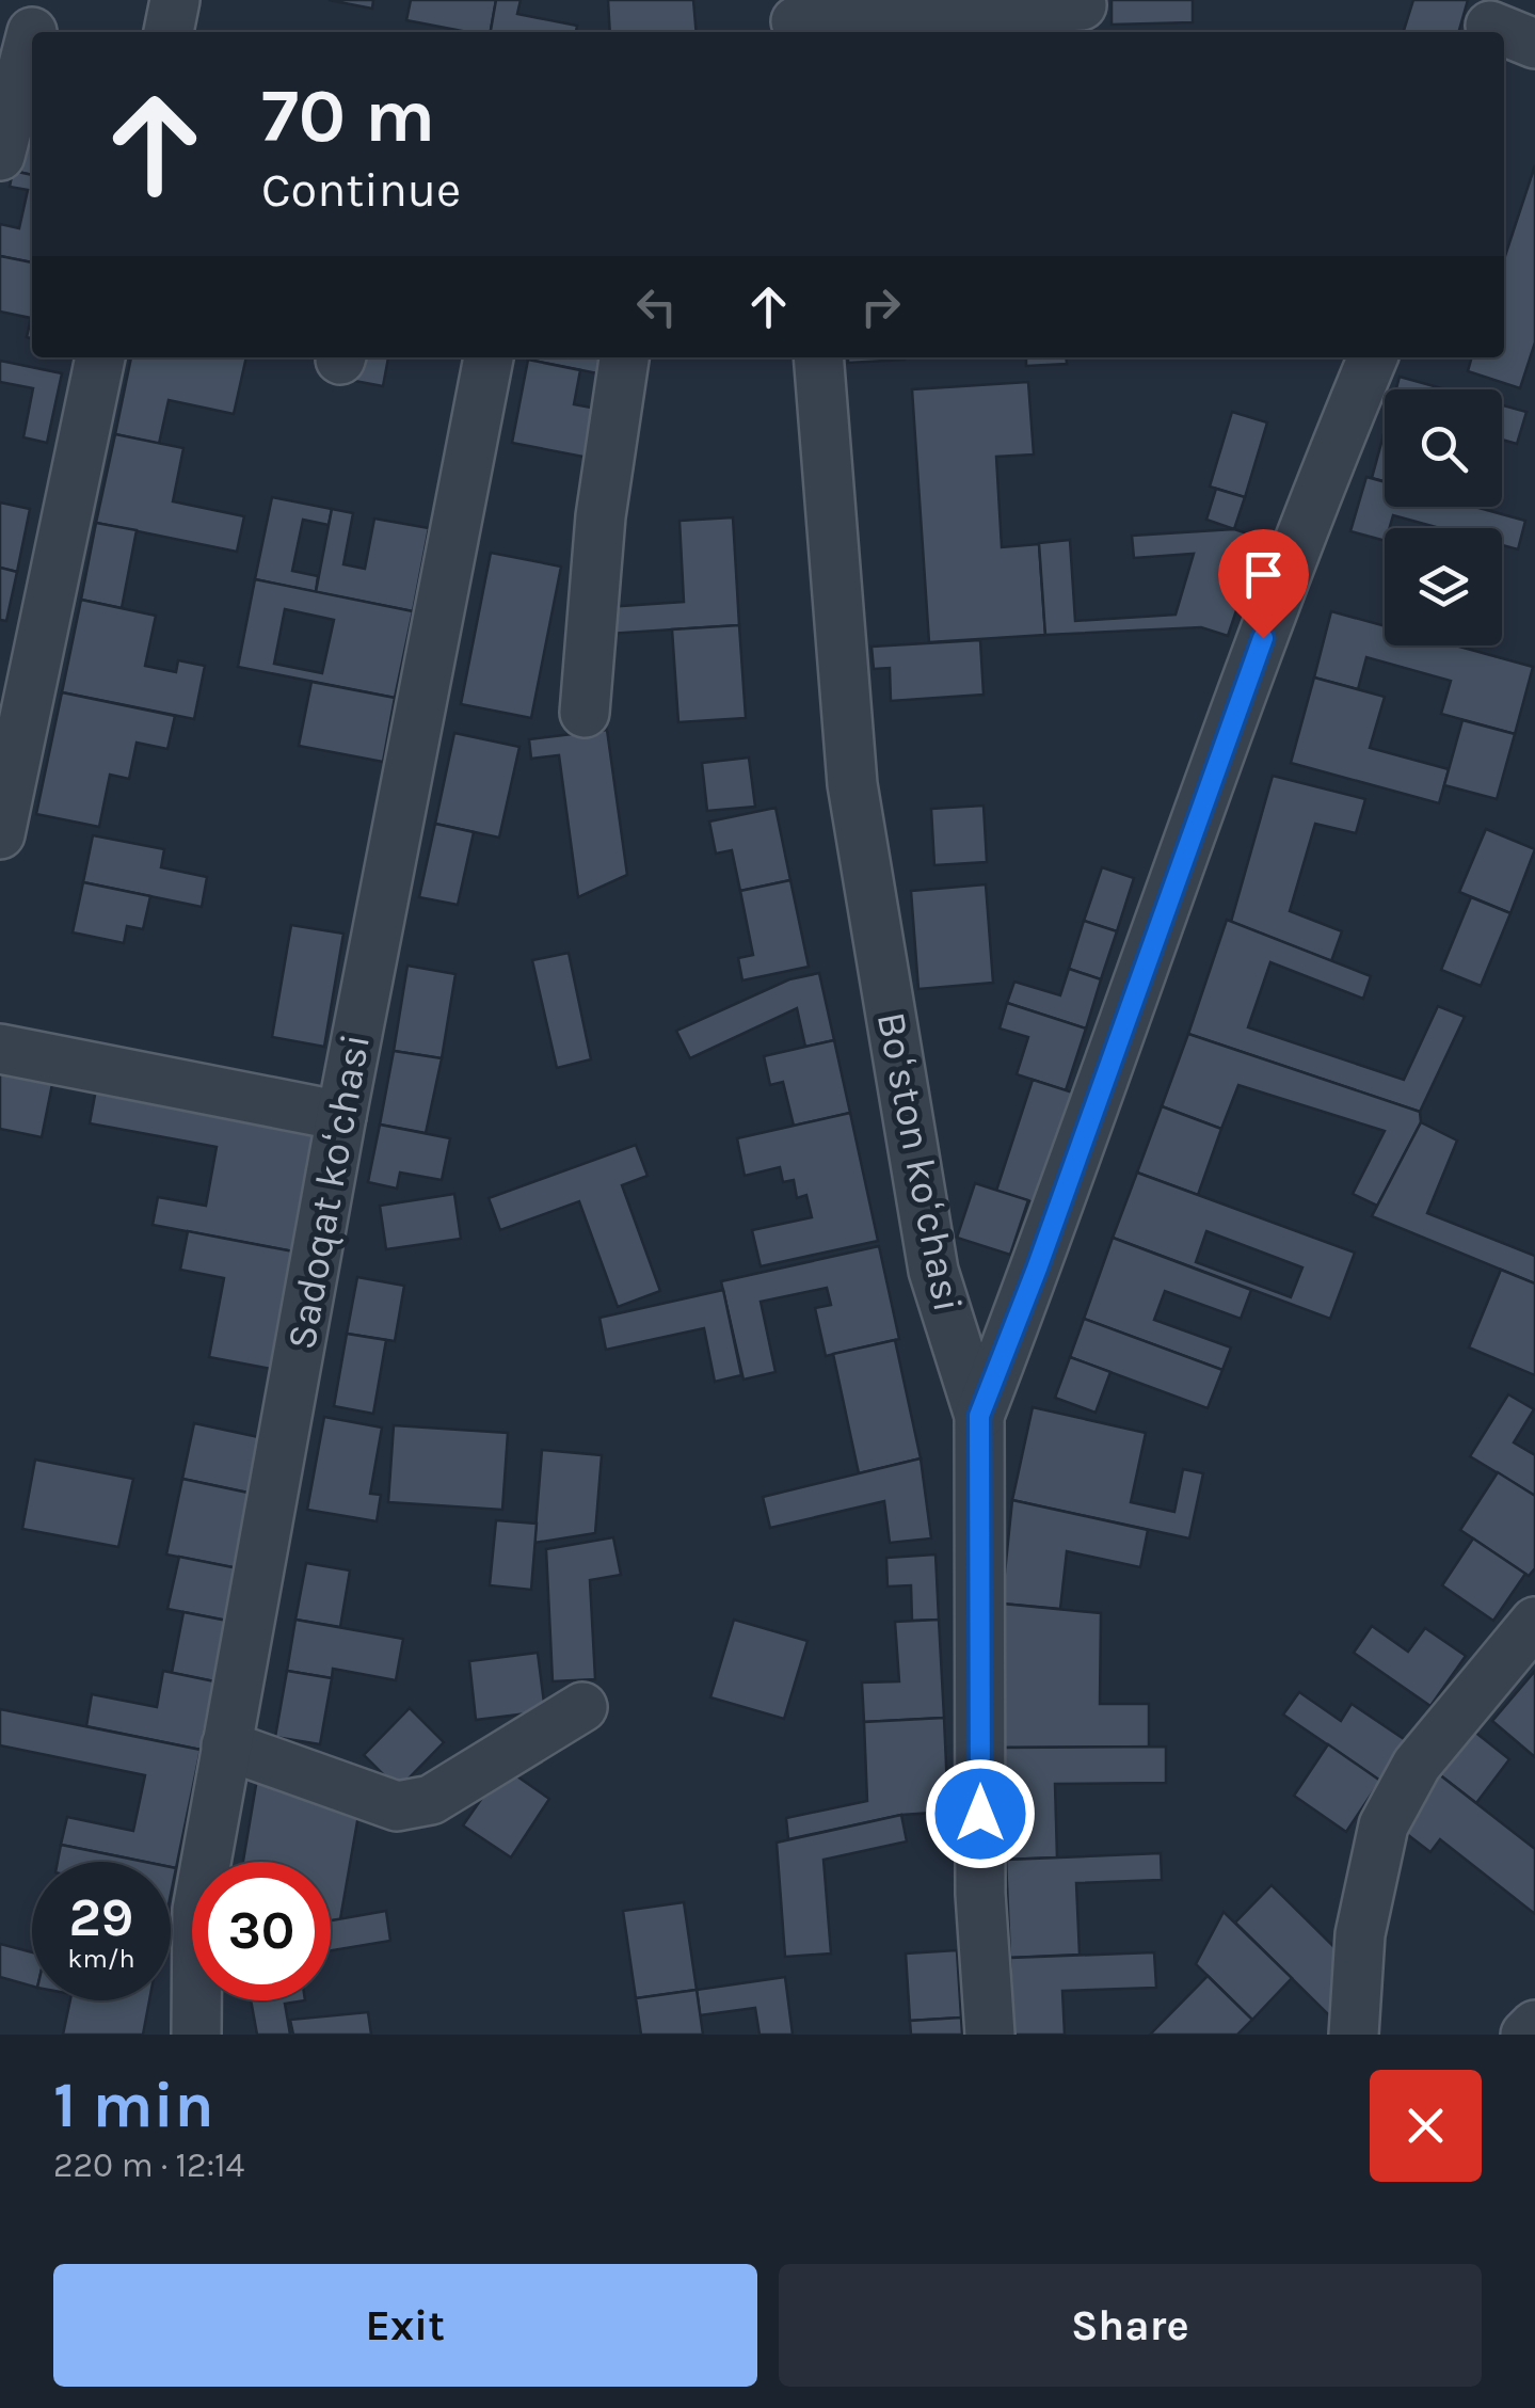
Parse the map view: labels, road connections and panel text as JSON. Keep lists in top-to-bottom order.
{
  "streets": {
    "street": ["Boʻston koʻchasi", "Sadoqat koʻchasi"]
  },
  "page": {
    "turn": ["70 m", "Continue"],
    "speed": "29 km/h",
    "limit": "30",
    "heading": ["1 min", "220 m · 12:14"],
    "buttons": ["Exit", "Share"]
  }
}
